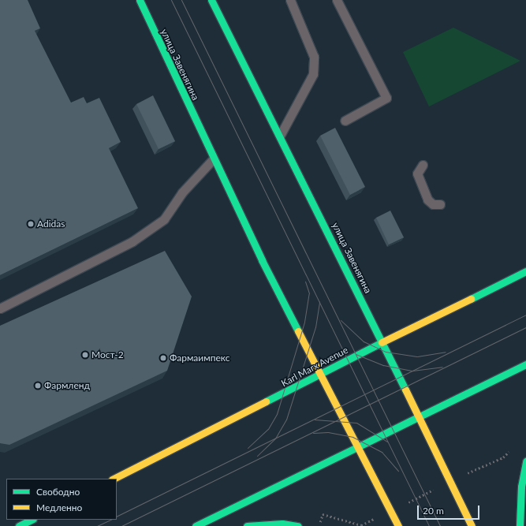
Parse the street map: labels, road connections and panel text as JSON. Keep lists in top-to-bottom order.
{
  "streets": {
    "main road": ["улица Завенягина", "Karl Marx Avenue"]
  },
  "crossings": [
    ["улица Завенягина", "Karl Marx Avenue"]
  ],
  "places": [
    "Adidas",
    "Мост-2",
    "Фармаимпекс",
    "Фармленд"
  ],
  "legend": ["Свободно", "Медленно"],
  "scale_bar": "20 m"
}
